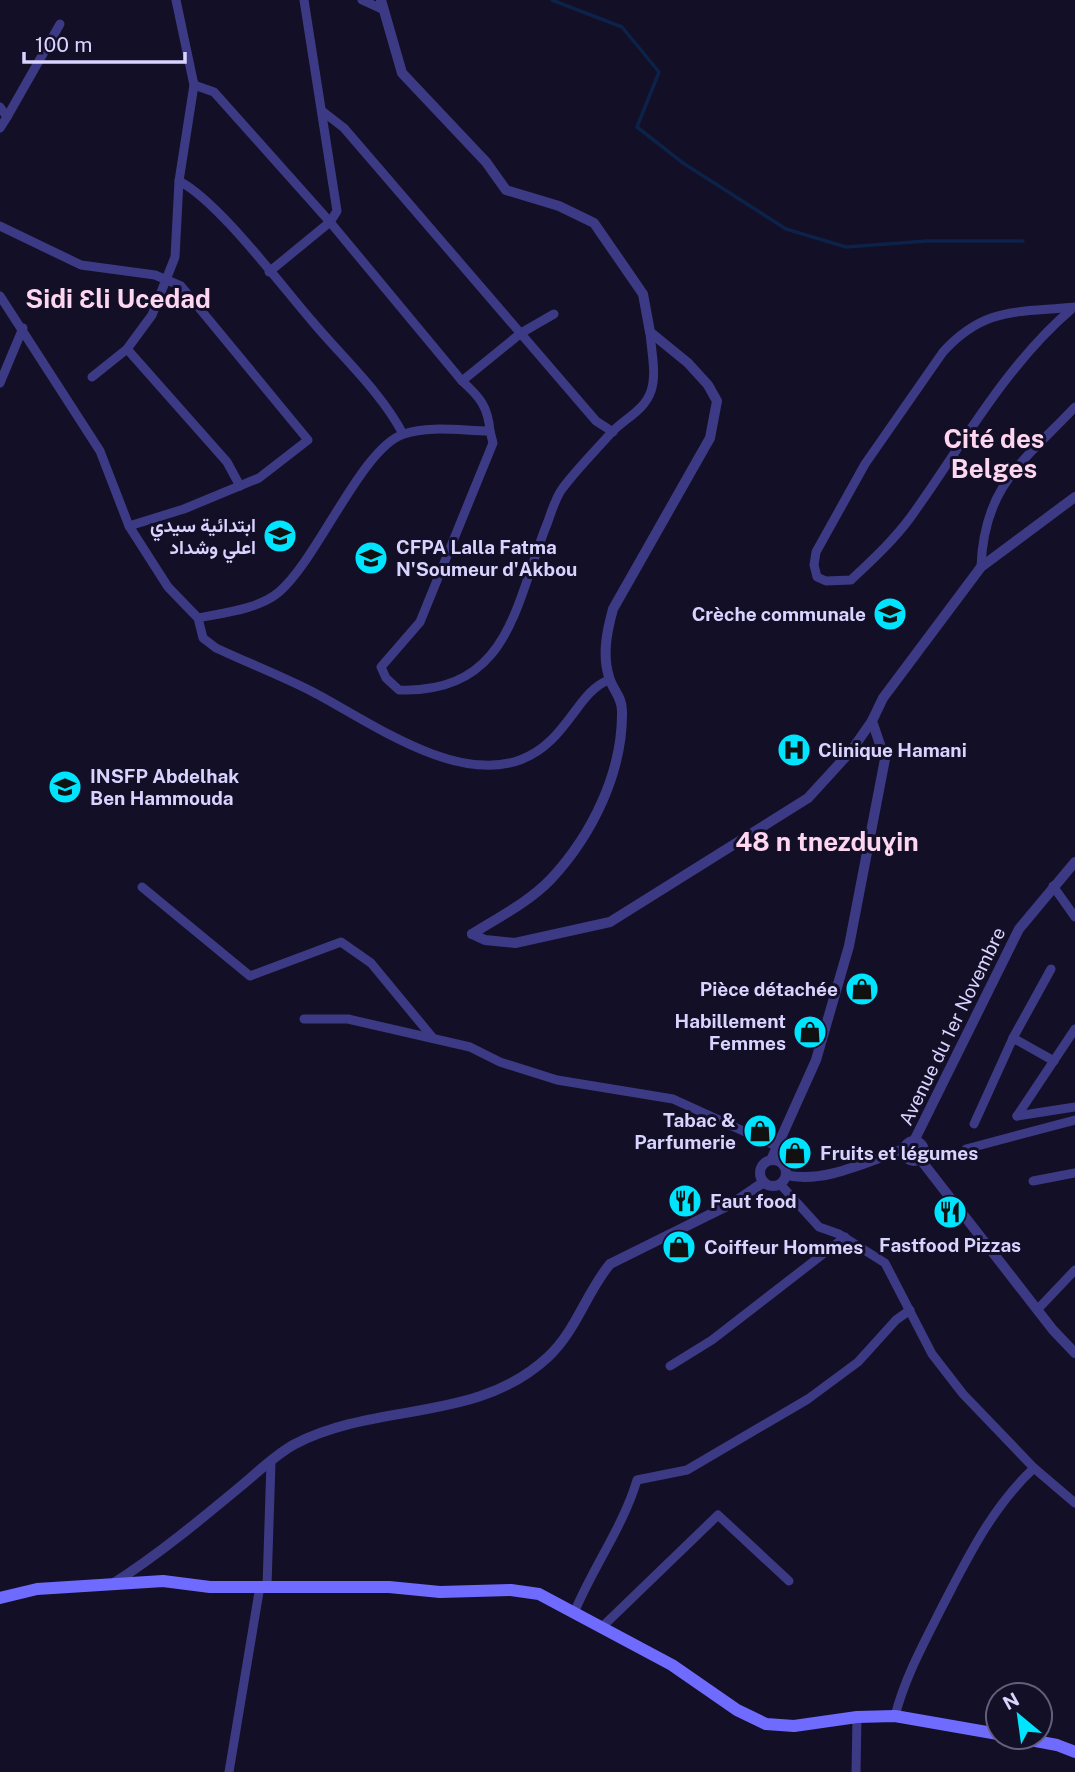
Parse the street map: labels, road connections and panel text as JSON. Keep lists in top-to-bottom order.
{
  "streets": {
    "street": ["Avenue du 1er Novembre"]
  },
  "districts": ["Sidi Ɛli Ucedad", "Cité des Belges", "48 n tnezduɣin"],
  "places": {
    "school or university": [
      "ابتدائية سيدي اعلي وشداد",
      "CFPA Lalla Fatma N'Soumeur d'Akbou",
      "Crèche communale",
      "INSFP Abdelhak Ben Hammouda"
    ],
    "hospital": ["Clinique Hamani"],
    "shop": [
      "Pièce détachée",
      "Habillement Femmes",
      "Tabac & Parfumerie",
      "Fruits et légumes",
      "Coiffeur Hommes"
    ],
    "restaurant": ["Faut food", "Fastfood Pizzas"]
  },
  "scale_bar": "100 m",
  "north": "top left"
}
